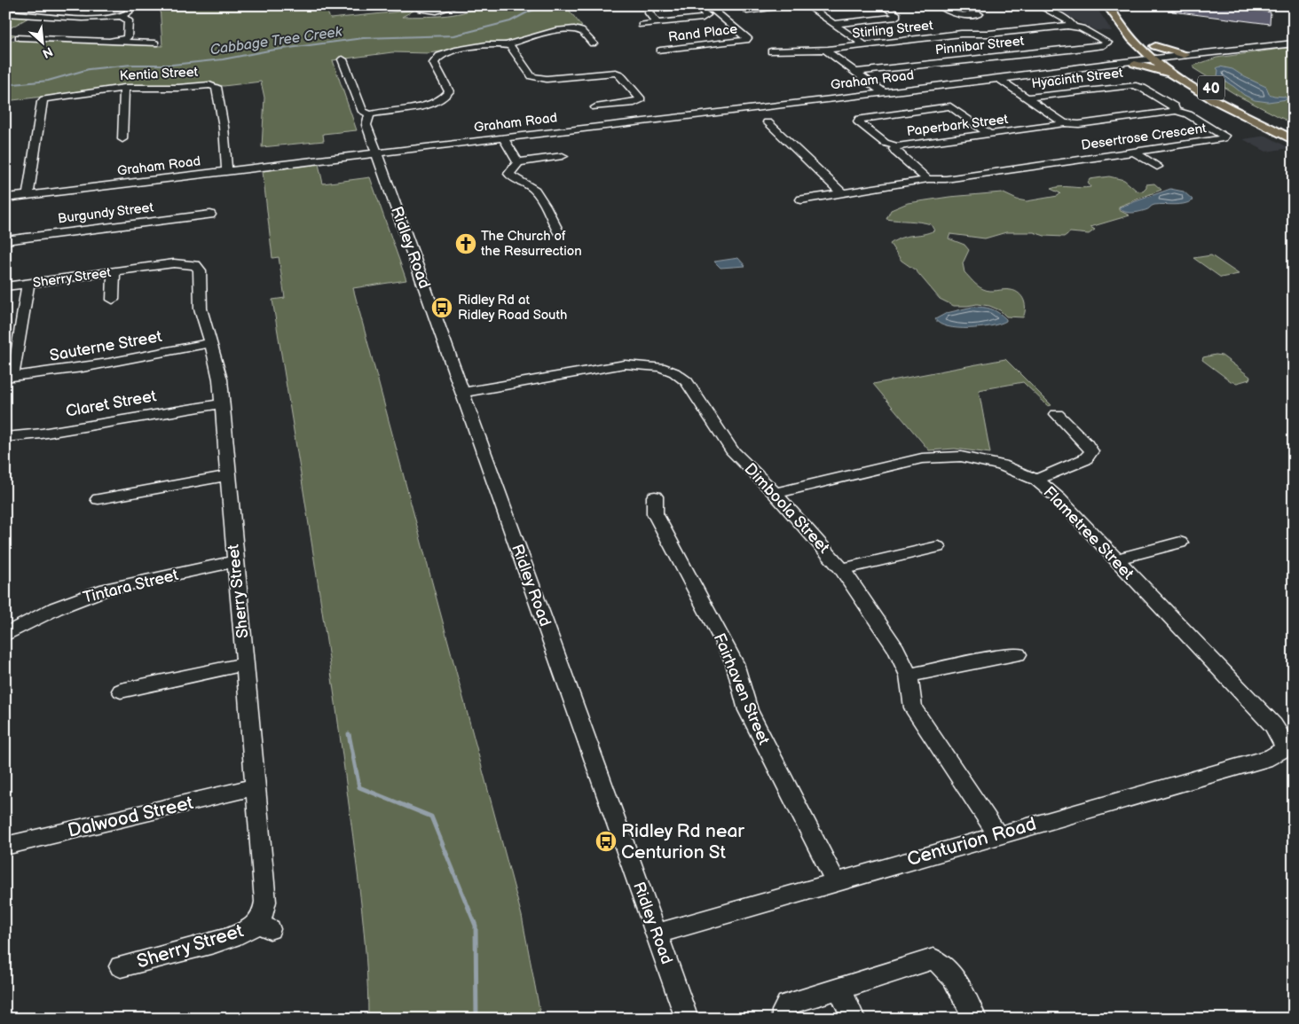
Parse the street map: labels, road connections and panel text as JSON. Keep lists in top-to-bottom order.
{
  "streets": {
    "main road": ["40"],
    "street": [
      "Stirling Street",
      "Rand Place",
      "Pinnibar Street",
      "Kentia Street",
      "Hyacinth Street",
      "Graham Road",
      "Paperbark Street",
      "Desertrose Crescent",
      "Burgundy Street",
      "Ridley Road",
      "Sherry Street",
      "Sauterne Street",
      "Claret Street",
      "Dimboola Street",
      "Flametree Street",
      "Tintara Street",
      "Fairhaven Street",
      "Dalwood Street",
      "Centurion Road"
    ]
  },
  "crossings": [
    ["Stirling Street", "Pinnibar Street"],
    ["Kentia Street", "Graham Road"],
    ["Hyacinth Street", "Paperbark Street"],
    ["Hyacinth Street", "Desertrose Crescent"],
    ["Graham Road", "40"],
    ["Graham Road", "Paperbark Street"],
    ["Graham Road", "Ridley Road"],
    ["Paperbark Street", "Desertrose Crescent"],
    ["Ridley Road", "Dimboola Street"],
    ["Ridley Road", "Centurion Road"],
    ["Sherry Street", "Sauterne Street"],
    ["Sherry Street", "Claret Street"],
    ["Sherry Street", "Tintara Street"],
    ["Sherry Street", "Dalwood Street"],
    ["Dimboola Street", "Flametree Street"],
    ["Dimboola Street", "Centurion Road"],
    ["Flametree Street", "Centurion Road"],
    ["Fairhaven Street", "Centurion Road"]
  ],
  "water": ["Cabbage Tree Creek"],
  "places": {
    "church": ["The Church of the Resurrection"],
    "bus stop": ["Ridley Rd at Ridley Road South", "Ridley Rd near Centurion St"]
  },
  "north": "bottom right"
}
